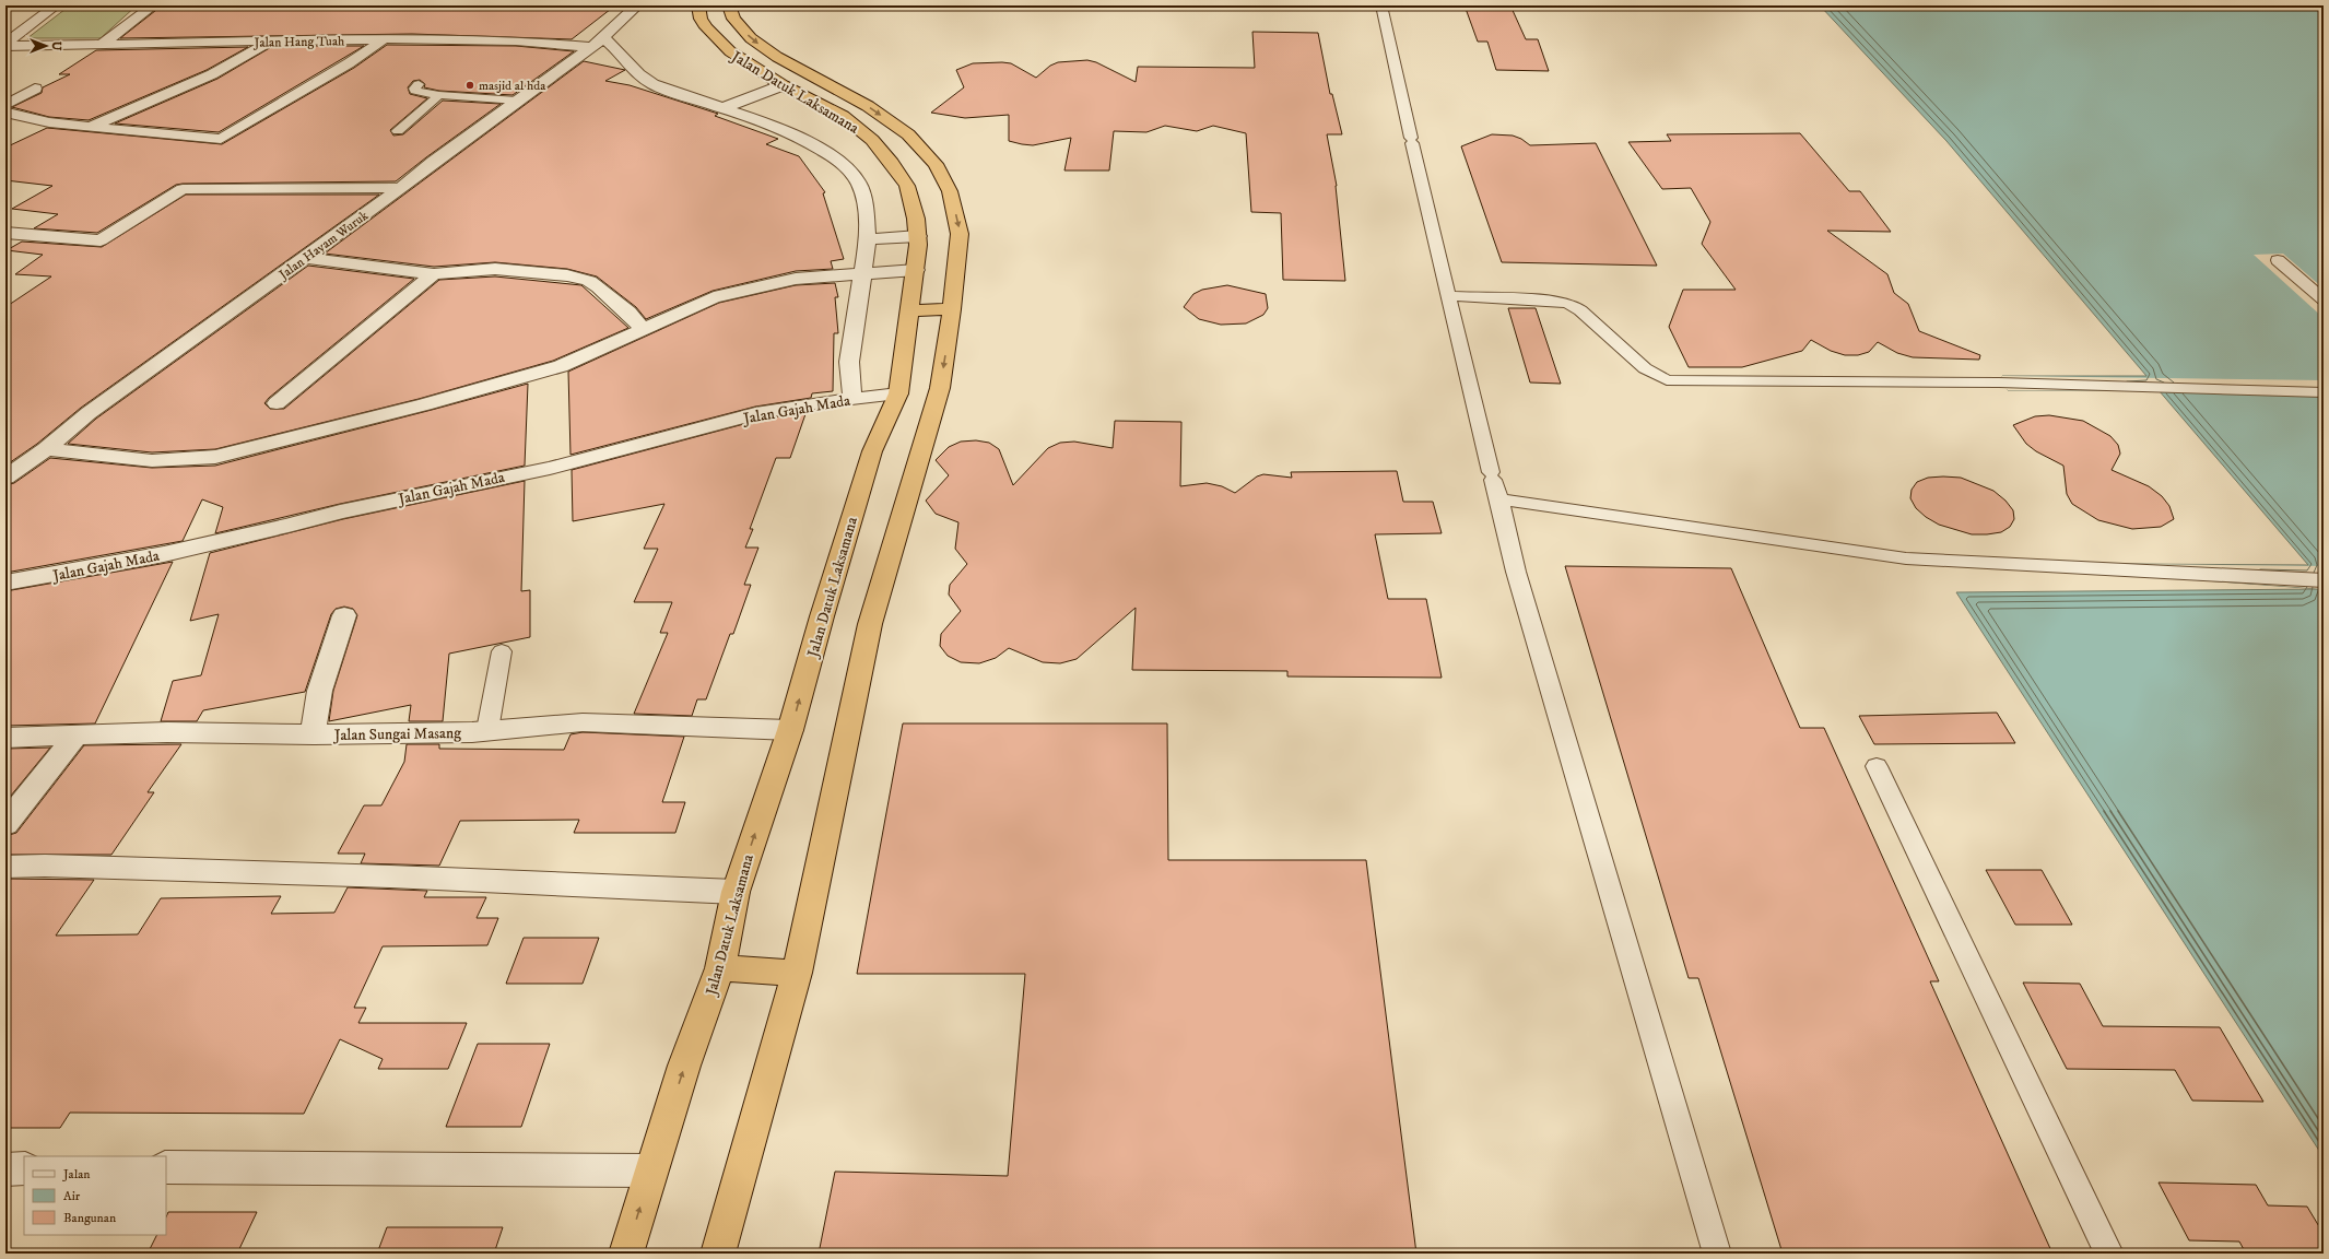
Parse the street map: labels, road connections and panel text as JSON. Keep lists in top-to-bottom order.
{
  "streets": {
    "highway": ["Jalan Datuk Laksamana"],
    "street": [
      "Jalan Hang Tuah",
      "Jalan Hayam Wuruk",
      "Jalan Gajah Mada",
      "Jalan Sungai Masang"
    ]
  },
  "crossings": [
    ["Jalan Hang Tuah", "Jalan Hayam Wuruk"],
    ["Jalan Datuk Laksamana", "Jalan Gajah Mada"],
    ["Jalan Datuk Laksamana", "Jalan Sungai Masang"]
  ],
  "places": ["masjid al hda"],
  "legend": ["Jalan", "Air", "Bangunan"],
  "north": "right"
}
